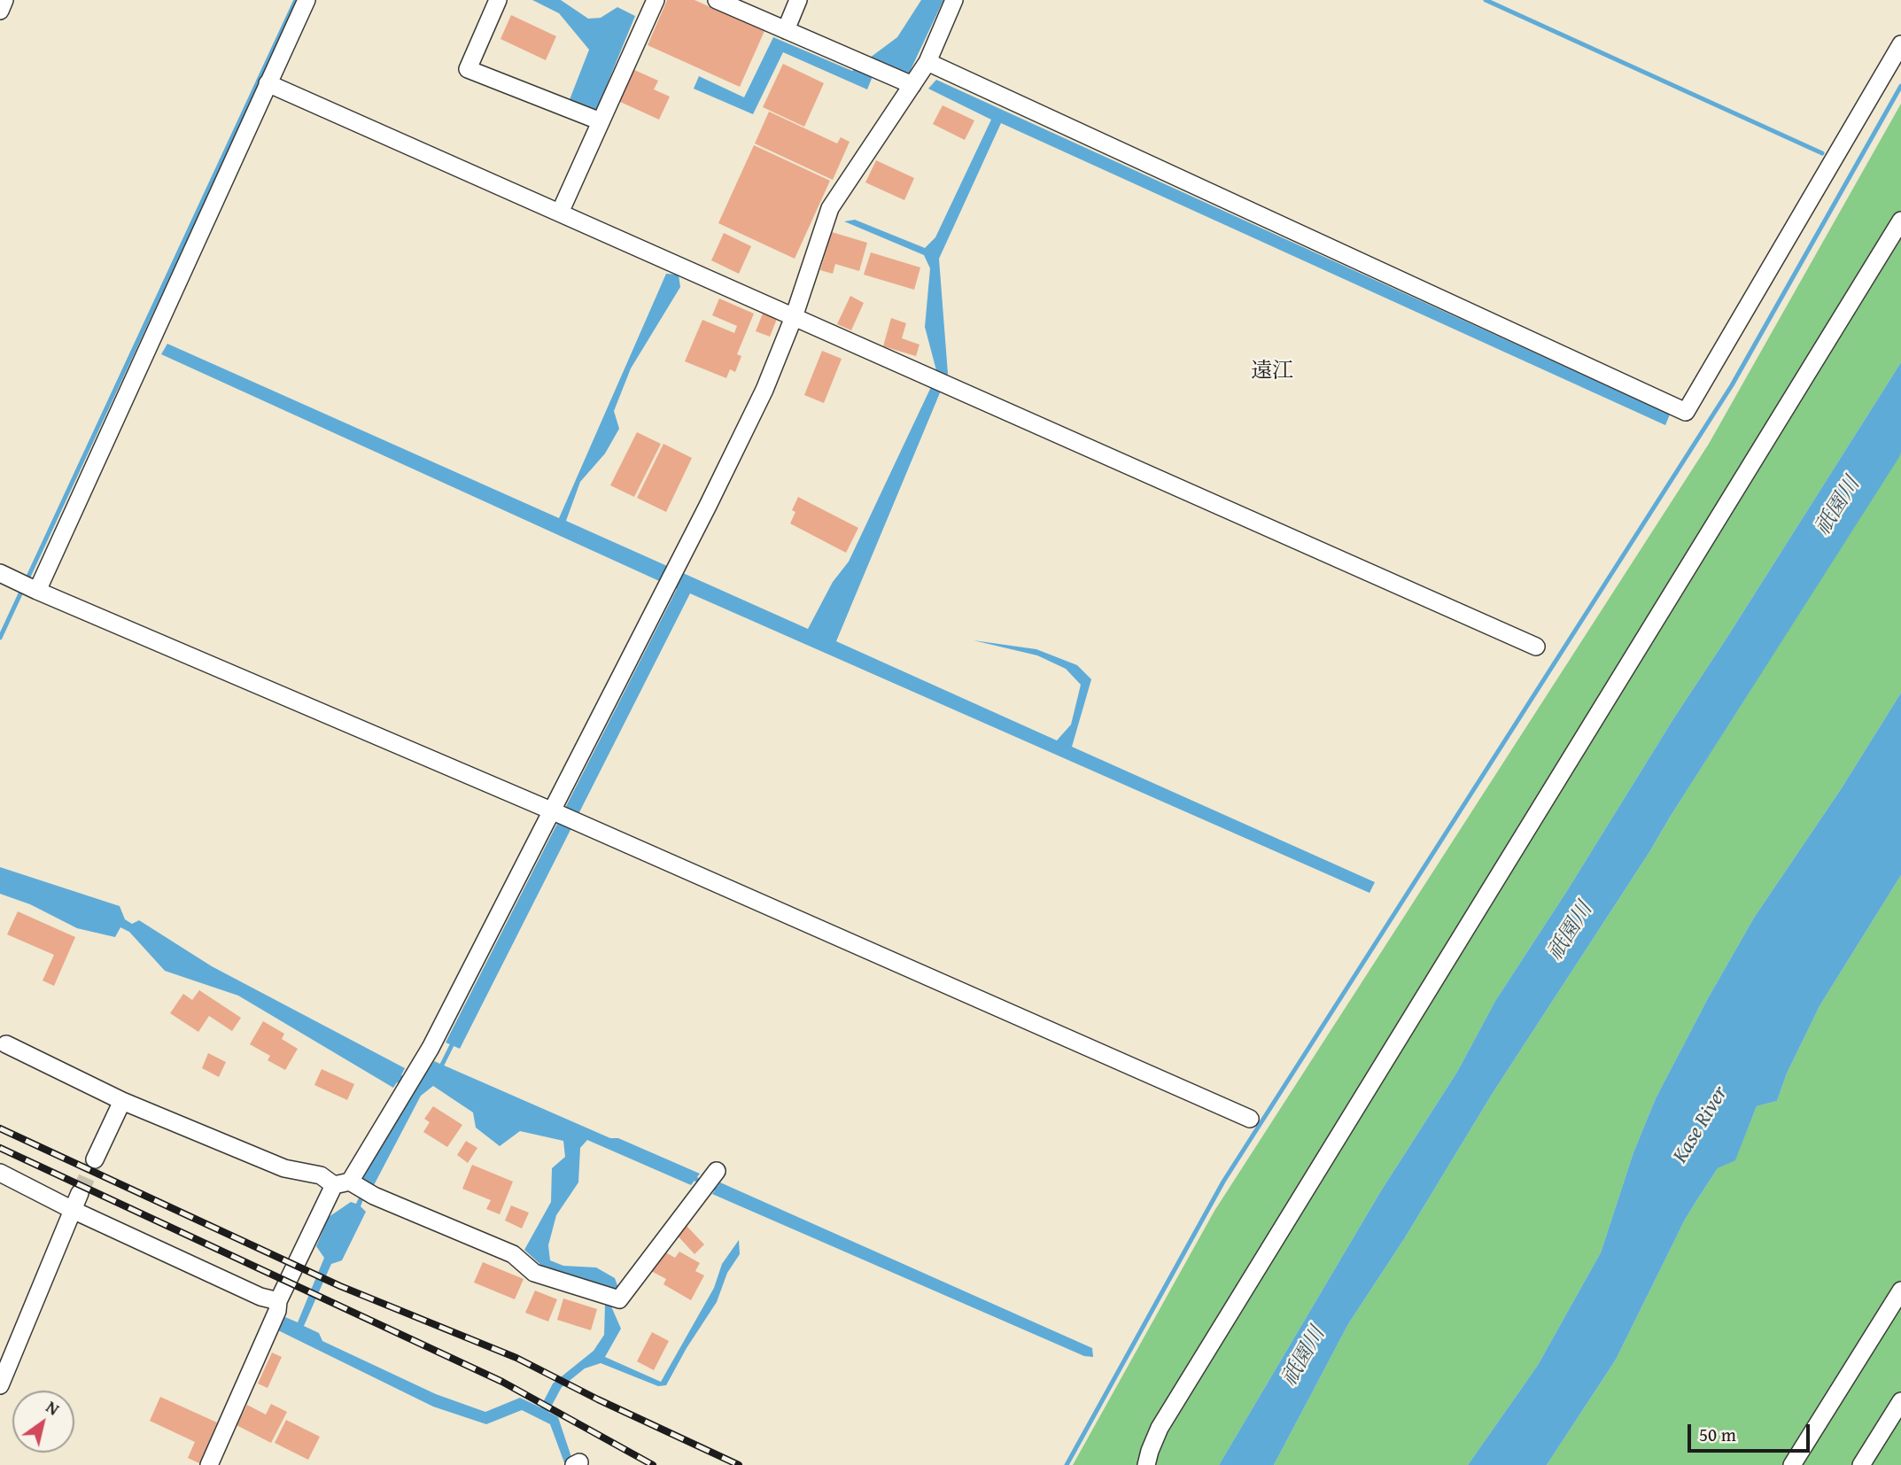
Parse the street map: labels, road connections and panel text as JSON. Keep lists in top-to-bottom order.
{
  "districts": ["遠江"],
  "water": ["祇園川", "Kase River"],
  "scale_bar": "50 m",
  "north": "top right"
}
